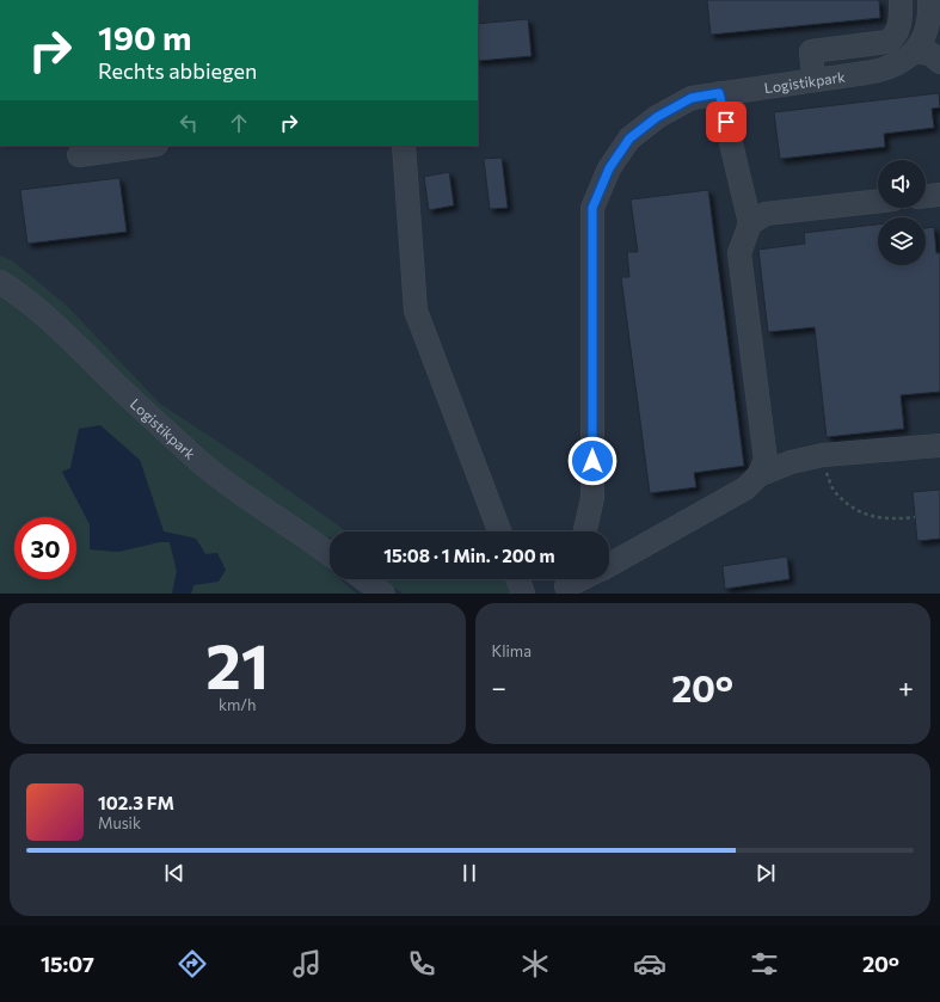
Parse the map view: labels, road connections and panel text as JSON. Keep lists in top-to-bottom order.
{
  "streets": {
    "street": ["Logistikpark"]
  },
  "page": {
    "turn": ["190 m", "Rechts abbiegen"],
    "limit": "30",
    "trip": "15:08 · 1 Min. · 200 m",
    "tile": [
      ["21", "km/h"],
      "Klima"
    ],
    "heat": ["−", "20°", "+"],
    "song": ["102.3 FM", "Musik"],
    "tabs": ["15:07", "20°"]
  }
}
